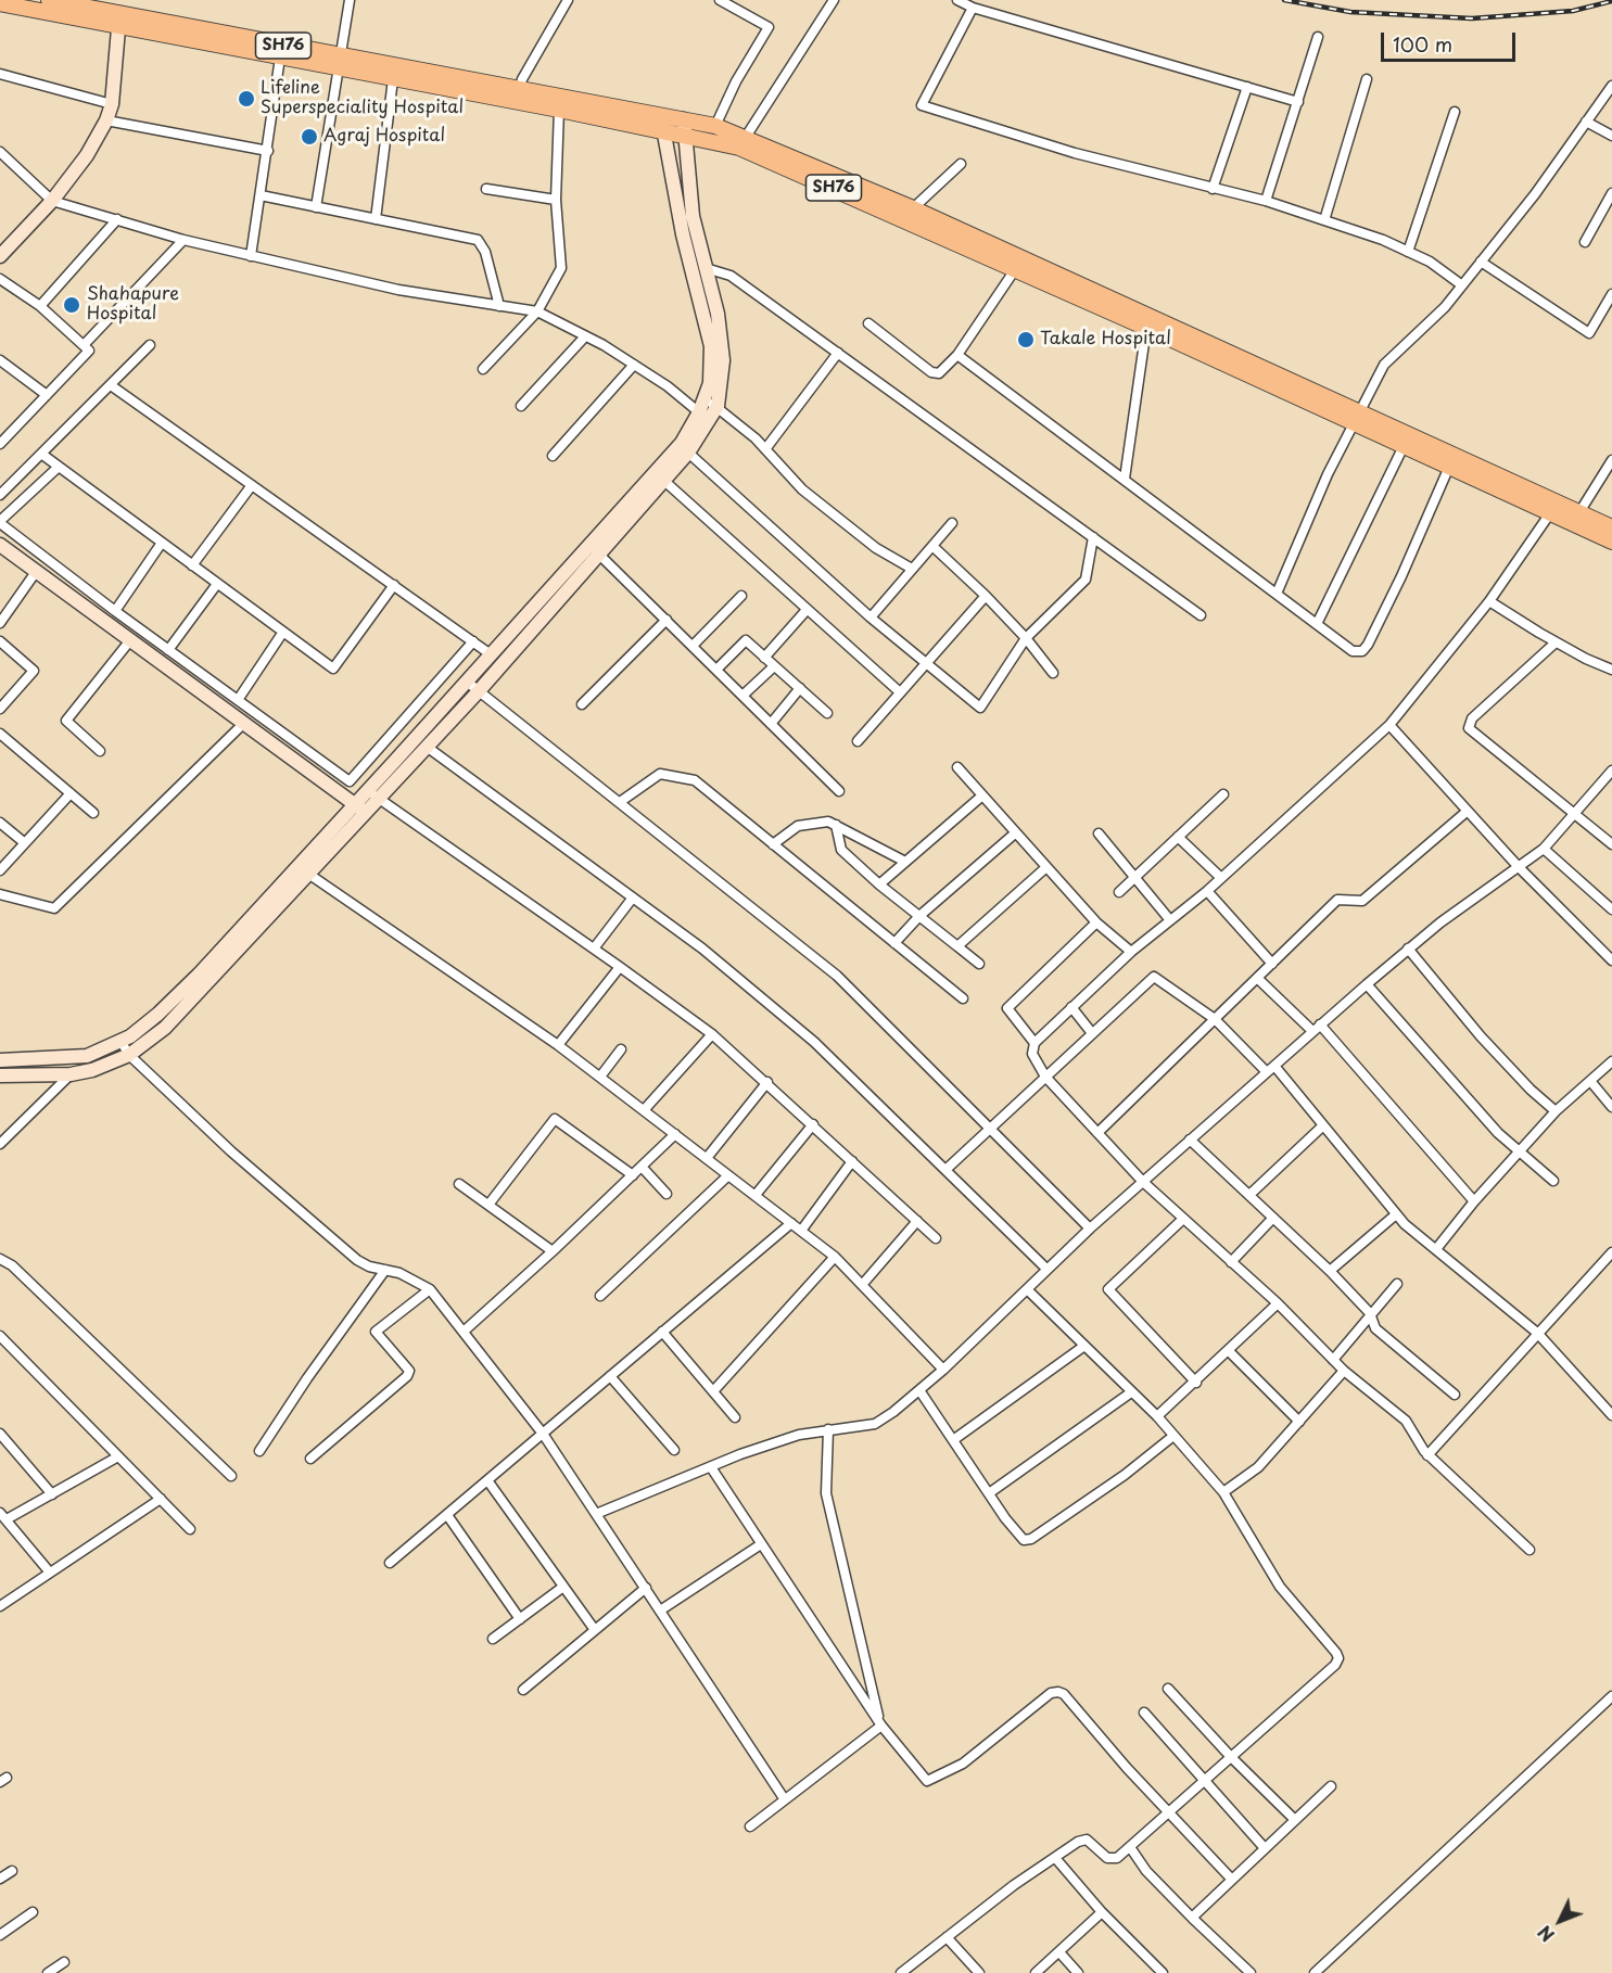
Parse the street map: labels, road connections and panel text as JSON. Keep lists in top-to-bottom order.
{
  "streets": {
    "main road": ["SH76"]
  },
  "places": [
    "Lifeline Superspeciality Hospital",
    "Agraj Hospital",
    "Shahapure Hospital",
    "Takale Hospital"
  ],
  "scale_bar": "100 m",
  "north": "bottom left"
}
